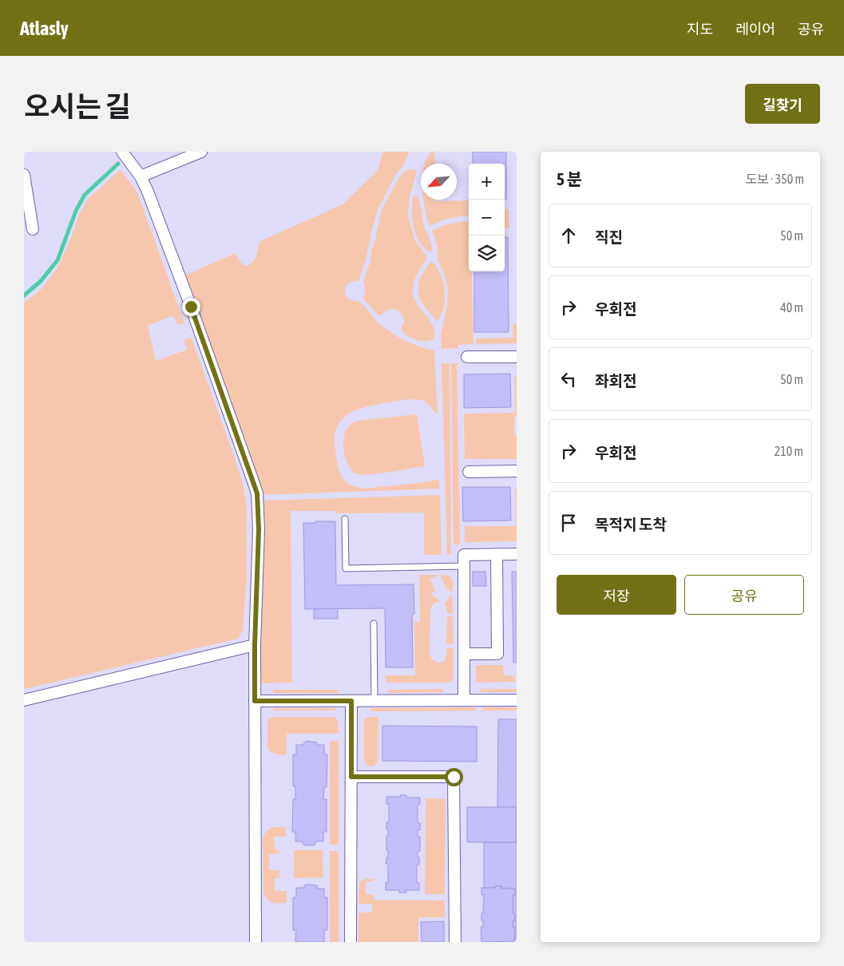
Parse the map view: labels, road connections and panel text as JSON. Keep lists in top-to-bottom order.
{
  "north": "bottom left",
  "page": {
    "header": "Atlasly",
    "nav": ["지도", "레이어", "공유"],
    "title": "오시는 길",
    "buttons": [
      "길찾기",
      ["저장", "공유"]
    ],
    "heading": ["5 분", "도보 · 350 m"],
    "map_buttons": ["+", "−"],
    "list": [
      ["직진", "50 m"],
      ["우회전", "40 m"],
      ["좌회전", "50 m"],
      ["우회전", "210 m"],
      "목적지 도착"
    ]
  }
}
